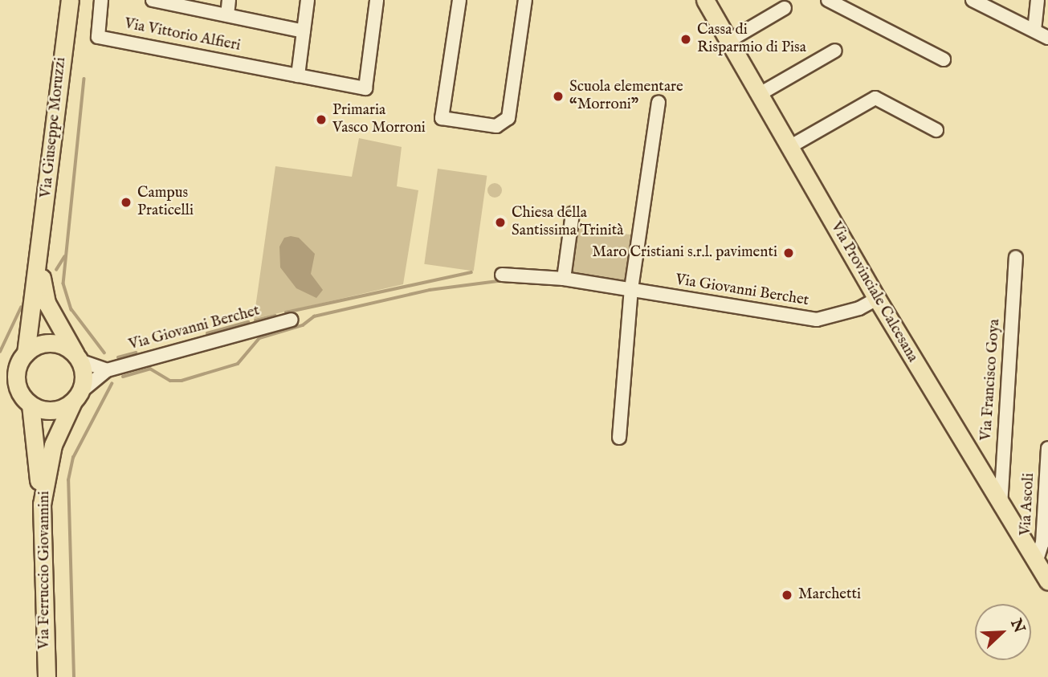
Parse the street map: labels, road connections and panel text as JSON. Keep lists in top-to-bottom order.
{
  "streets": {
    "main road": ["Via Giuseppe Moruzzi", "Via Provinciale Calcesana", "Via Ferruccio Giovannini"],
    "street": [
      "Via Vittorio Alfieri",
      "Via Giovanni Berchet",
      "Via Francisco Goya",
      "Via Ascoli"
    ]
  },
  "crossings": [
    ["Via Giuseppe Moruzzi", "Via Giovanni Berchet"],
    ["Via Giuseppe Moruzzi", "Via Ferruccio Giovannini"],
    ["Via Giovanni Berchet", "Via Provinciale Calcesana"],
    ["Via Giovanni Berchet", "Via Ferruccio Giovannini"],
    ["Via Provinciale Calcesana", "Via Francisco Goya"],
    ["Via Provinciale Calcesana", "Via Ascoli"]
  ],
  "places": [
    "Cassa di Risparmio di Pisa",
    "Scuola elementare “Morroni”",
    "Primaria Vasco Morroni",
    "Campus Praticelli",
    "Chiesa della Santissima Trinità",
    "Maro Cristiani s.r.l. pavimenti",
    "Marchetti"
  ],
  "north": "top right"
}
